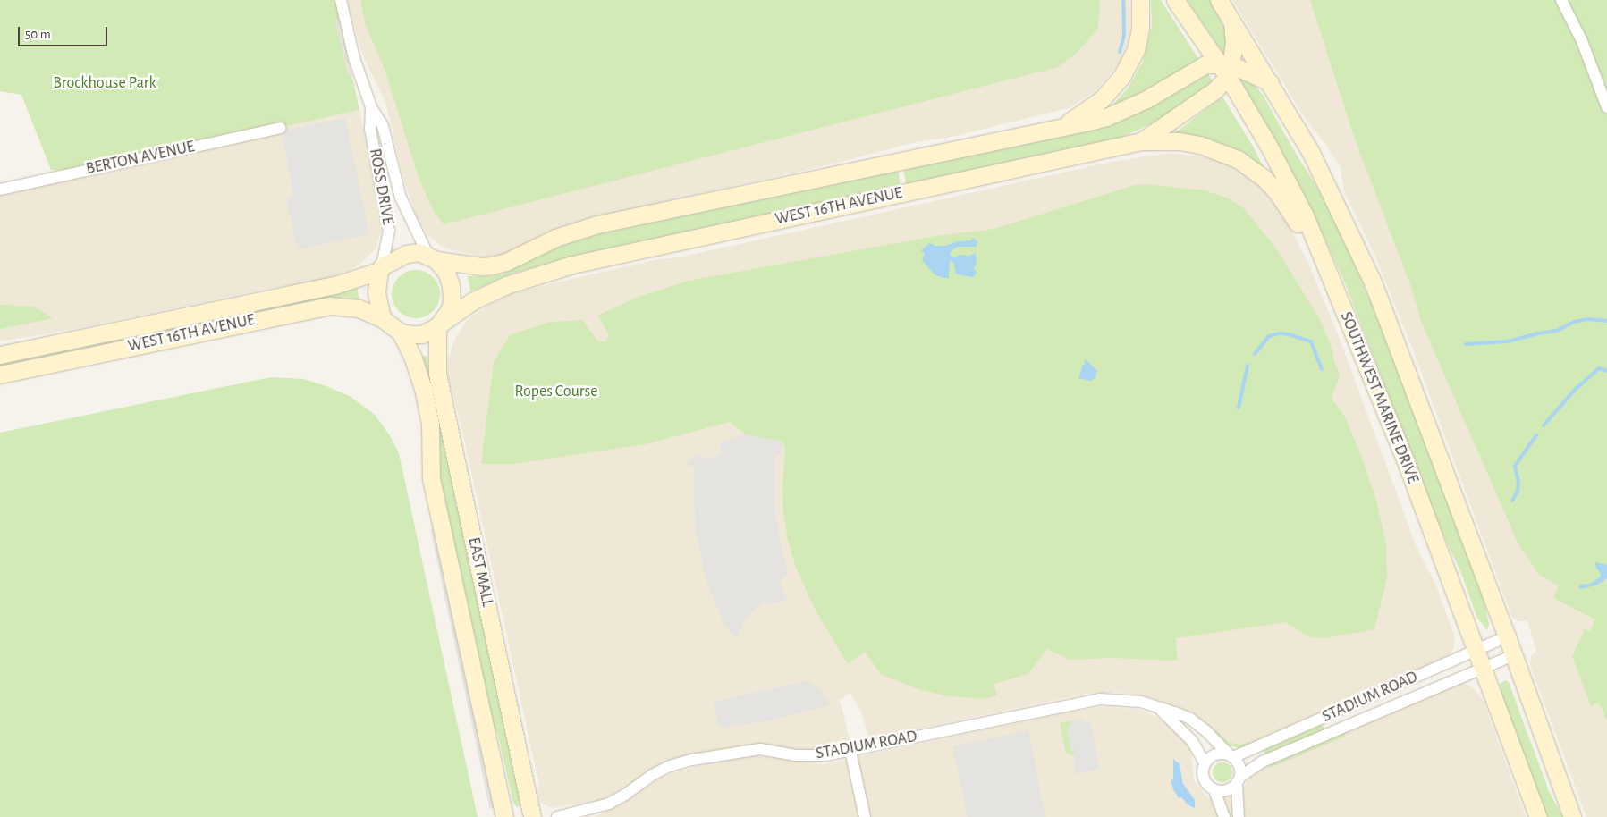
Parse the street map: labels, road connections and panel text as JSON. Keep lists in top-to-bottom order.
{
  "streets": {
    "main road": ["WEST 16TH AVENUE", "SOUTHWEST MARINE DRIVE", "EAST MALL"],
    "street": ["BERTON AVENUE", "ROSS DRIVE", "STADIUM ROAD"]
  },
  "crossings": [
    ["ROSS DRIVE", "WEST 16TH AVENUE"],
    ["ROSS DRIVE", "EAST MALL"],
    ["WEST 16TH AVENUE", "SOUTHWEST MARINE DRIVE"],
    ["WEST 16TH AVENUE", "EAST MALL"],
    ["SOUTHWEST MARINE DRIVE", "STADIUM ROAD"]
  ],
  "parks": ["Brockhouse Park", "Ropes Course"],
  "scale_bar": "50 m"
}
